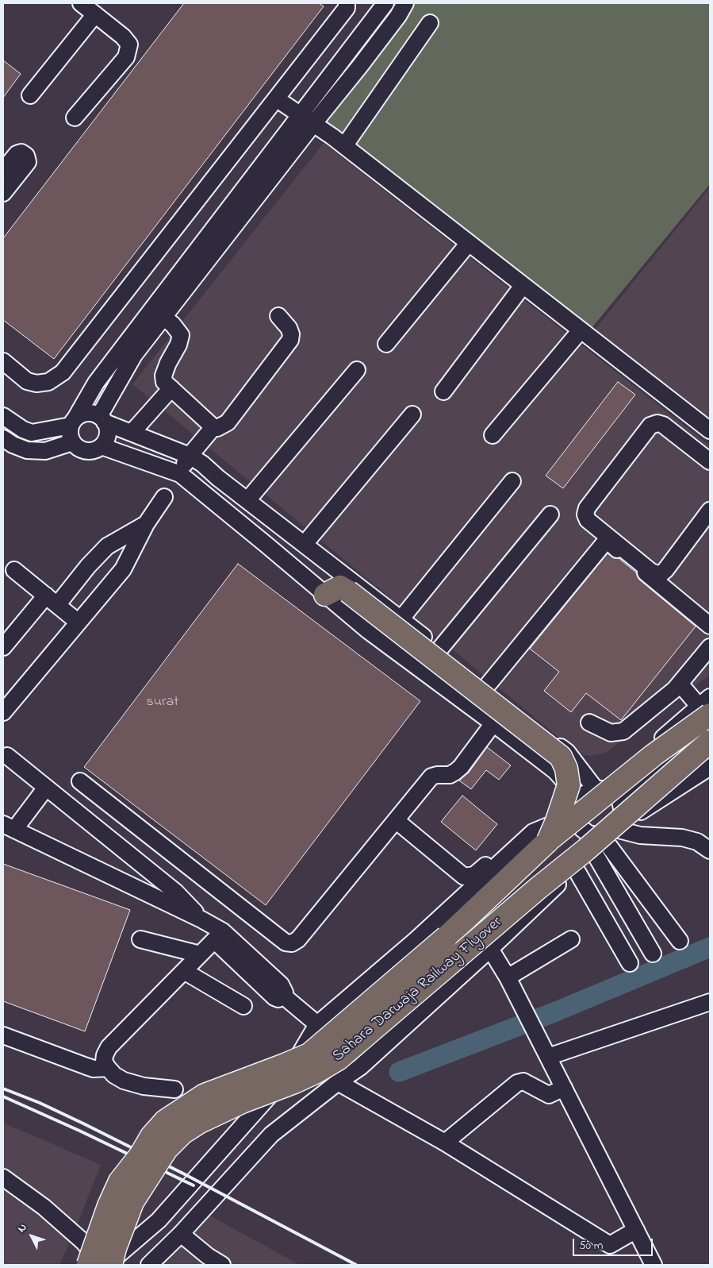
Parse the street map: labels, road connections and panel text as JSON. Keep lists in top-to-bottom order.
{
  "streets": {
    "highway": ["Sahara Darwaja Railway Flyover"]
  },
  "house_numbers": ["surat"],
  "scale_bar": "50 m",
  "north": "top left"
}
